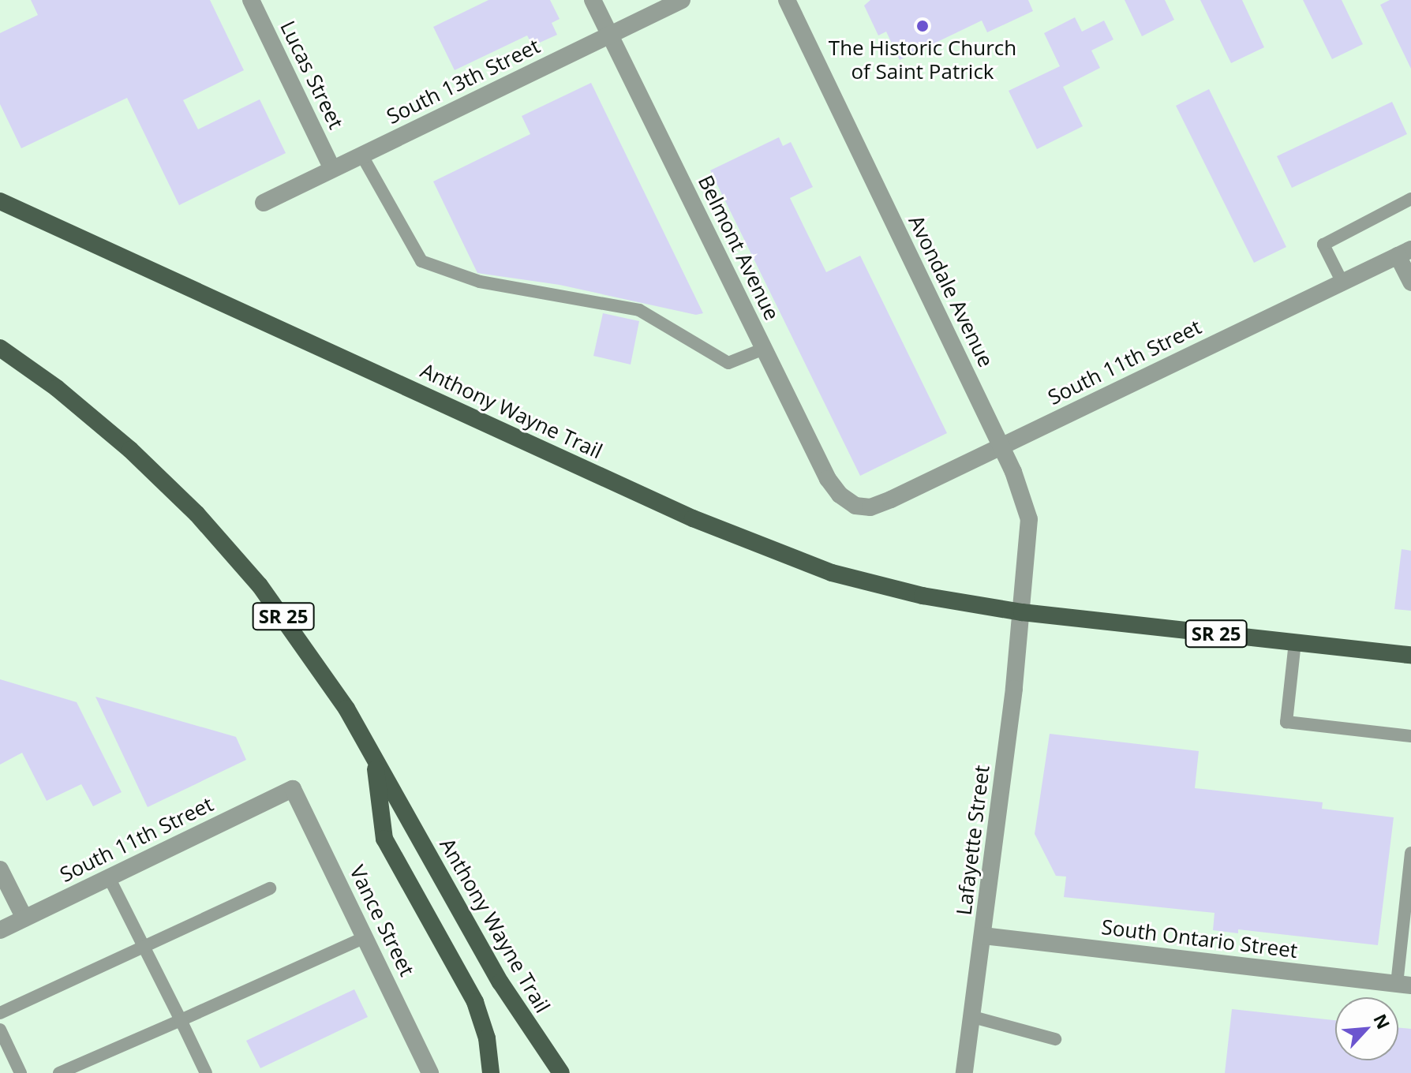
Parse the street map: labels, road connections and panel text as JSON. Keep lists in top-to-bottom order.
{
  "streets": {
    "main road": ["Anthony Wayne Trail", "SR 25"],
    "street": [
      "Lucas Street",
      "South 13th Street",
      "Belmont Avenue",
      "Avondale Avenue",
      "South 11th Street",
      "Lafayette Street",
      "Vance Street",
      "South Ontario Street"
    ]
  },
  "crossings": [
    ["Lucas Street", "South 13th Street"],
    ["South 13th Street", "Belmont Avenue"],
    ["Belmont Avenue", "South 11th Street"],
    ["Avondale Avenue", "South 11th Street"],
    ["Avondale Avenue", "Anthony Wayne Trail"],
    ["Avondale Avenue", "SR 25"],
    ["Avondale Avenue", "Lafayette Street"],
    ["South 11th Street", "Vance Street"],
    ["Anthony Wayne Trail", "SR 25"],
    ["Anthony Wayne Trail", "Lafayette Street"],
    ["SR 25", "Lafayette Street"],
    ["Lafayette Street", "South Ontario Street"]
  ],
  "places": ["The Historic Church of Saint Patrick"],
  "north": "top right"
}
